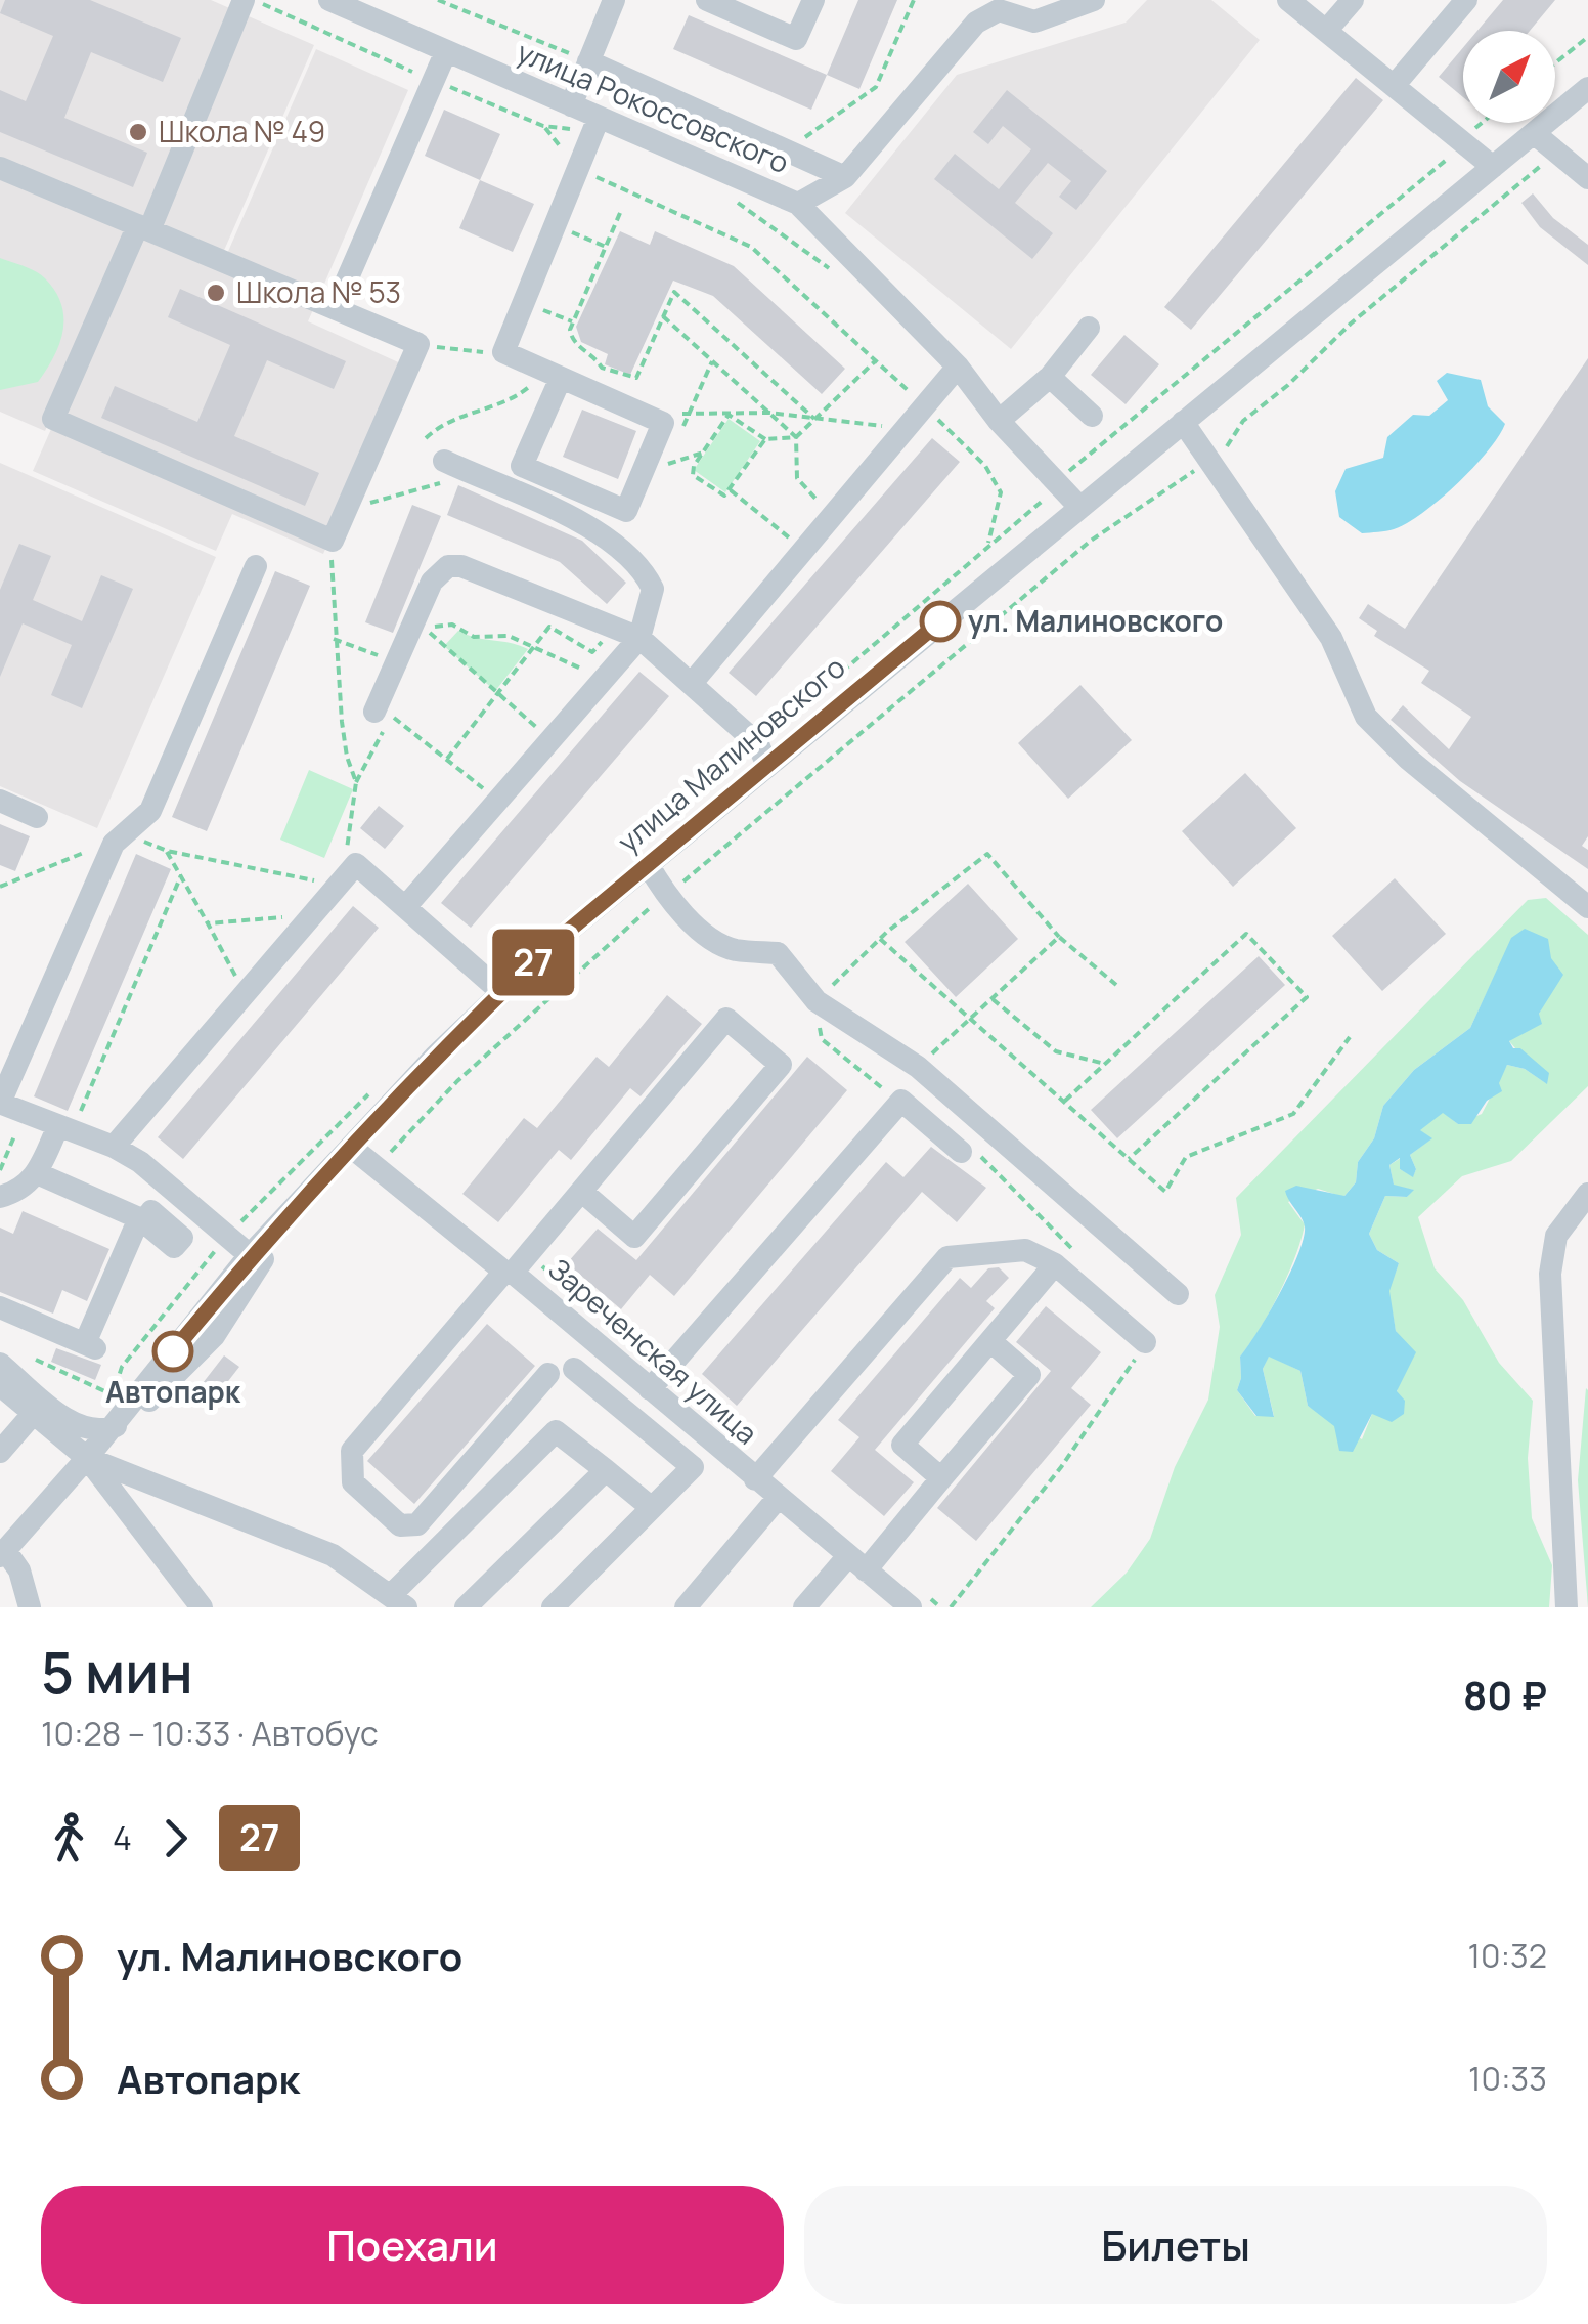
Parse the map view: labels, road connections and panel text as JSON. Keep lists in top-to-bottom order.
{
  "streets": {
    "street": ["улица Рокоссовского", "улица Малиновского", "Зареченская улица"]
  },
  "crossings": [
    ["улица Рокоссовского", "улица Малиновского"],
    ["улица Малиновского", "Зареченская улица"]
  ],
  "places": [
    "Школа № 49",
    "Школа № 53",
    "ул. Малиновского",
    "Автопарк"
  ],
  "lines": ["bus line 27"],
  "north": "top right",
  "page": {
    "on_map": "27",
    "heading": ["5 мин", "10:28 – 10:33 · Автобус", "80 ₽"],
    "legs": ["4", "27"],
    "list": [
      {
        "name": "ул. Малиновского",
        "value": "10:32"
      },
      {
        "name": "Автопарк",
        "value": "10:33"
      }
    ],
    "buttons": ["Поехали", "Билеты"]
  }
}
